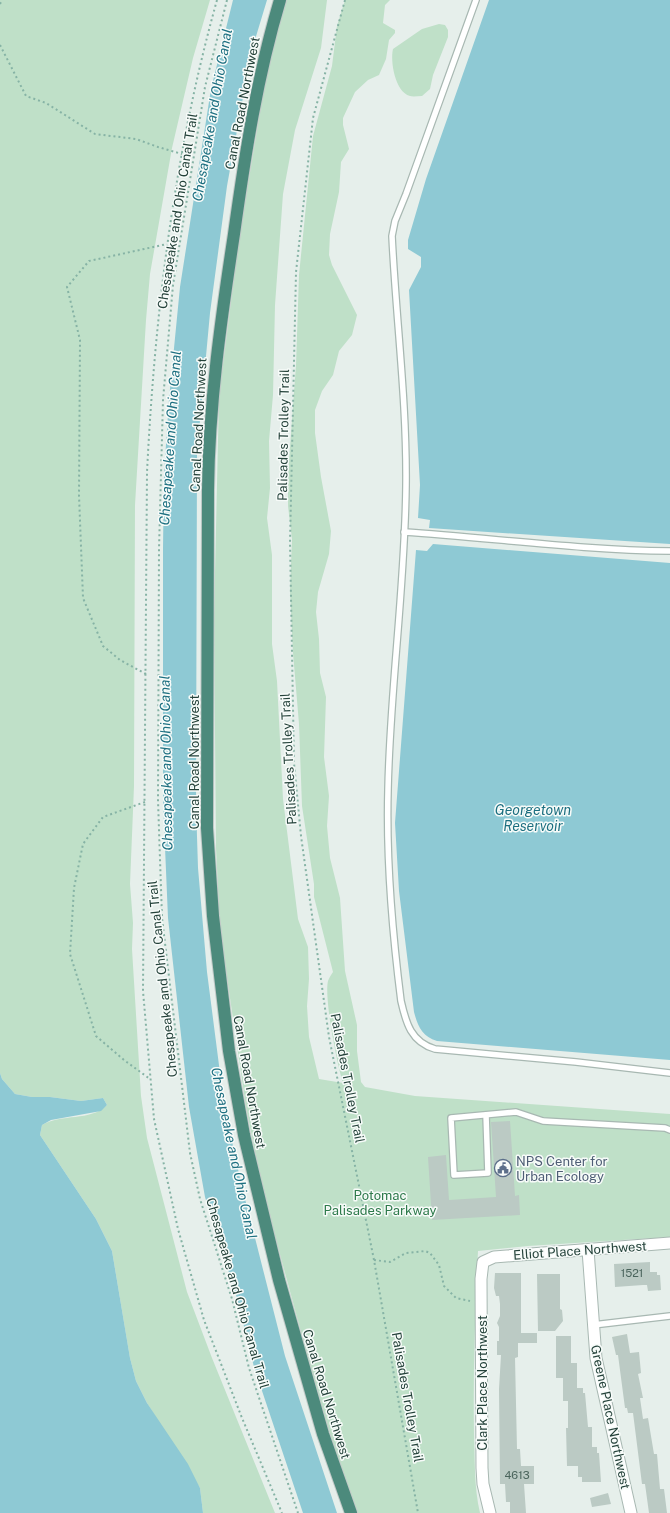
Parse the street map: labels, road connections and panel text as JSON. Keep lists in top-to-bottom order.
{
  "streets": {
    "highway": ["Canal Road Northwest"],
    "street": ["Elliot Place Northwest", "Clark Place Northwest", "Greene Place Northwest"],
    "path": ["Chesapeake and Ohio Canal Trail", "Palisades Trolley Trail"]
  },
  "crossings": [
    ["Elliot Place Northwest", "Clark Place Northwest"],
    ["Elliot Place Northwest", "Greene Place Northwest"]
  ],
  "water": ["Chesapeake and Ohio Canal", "Georgetown Reservoir"],
  "parks": ["Potomac Palisades Parkway"],
  "places": {
    "public building": ["NPS Center for Urban Ecology"]
  },
  "house_numbers": ["1521", "4613"]
}
